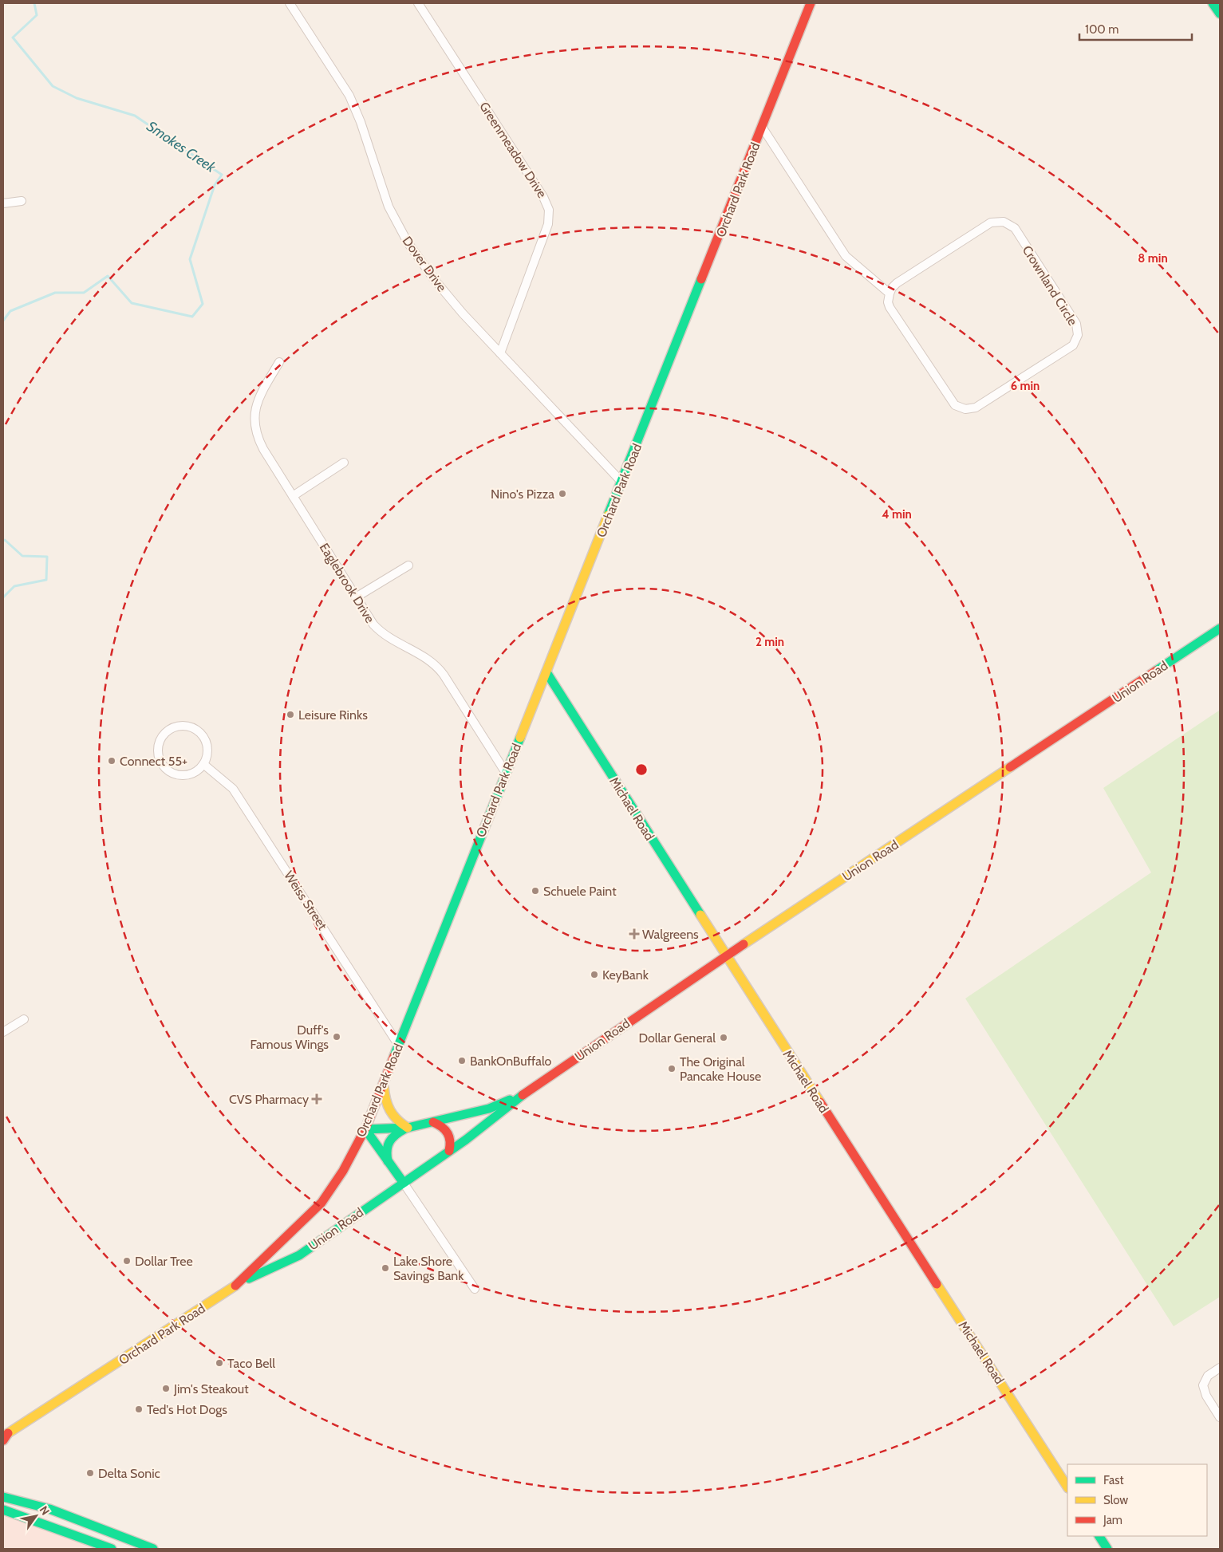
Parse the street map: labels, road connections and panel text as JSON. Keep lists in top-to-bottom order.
{
  "streets": {
    "main road": ["Orchard Park Road", "Union Road", "Michael Road"],
    "street": [
      "Greenmeadow Drive",
      "Dover Drive",
      "Crownland Circle",
      "Eaglebrook Drive",
      "Weiss Street"
    ]
  },
  "crossings": [
    ["Greenmeadow Drive", "Dover Drive"],
    ["Orchard Park Road", "Dover Drive"],
    ["Orchard Park Road", "Eaglebrook Drive"],
    ["Orchard Park Road", "Union Road"],
    ["Orchard Park Road", "Michael Road"],
    ["Orchard Park Road", "Weiss Street"],
    ["Union Road", "Michael Road"]
  ],
  "water": ["Smokes Creek"],
  "places": {
    "other": [
      "Nino's Pizza",
      "Leisure Rinks",
      "Connect 55+",
      "Schuele Paint",
      "KeyBank",
      "Duff's Famous Wings",
      "Dollar General",
      "BankOnBuffalo",
      "The Original Pancake House",
      "Dollar Tree",
      "Lake Shore Savings Bank",
      "Taco Bell",
      "Jim's Steakout",
      "Ted's Hot Dogs",
      "Delta Sonic"
    ],
    "health": ["Walgreens", "CVS Pharmacy"]
  },
  "legend": ["Fast", "Slow", "Jam"],
  "scale_bar": "100 m",
  "north": "top right",
  "rings": [
    "8 min",
    "6 min",
    "4 min",
    "2 min"
  ]
}
